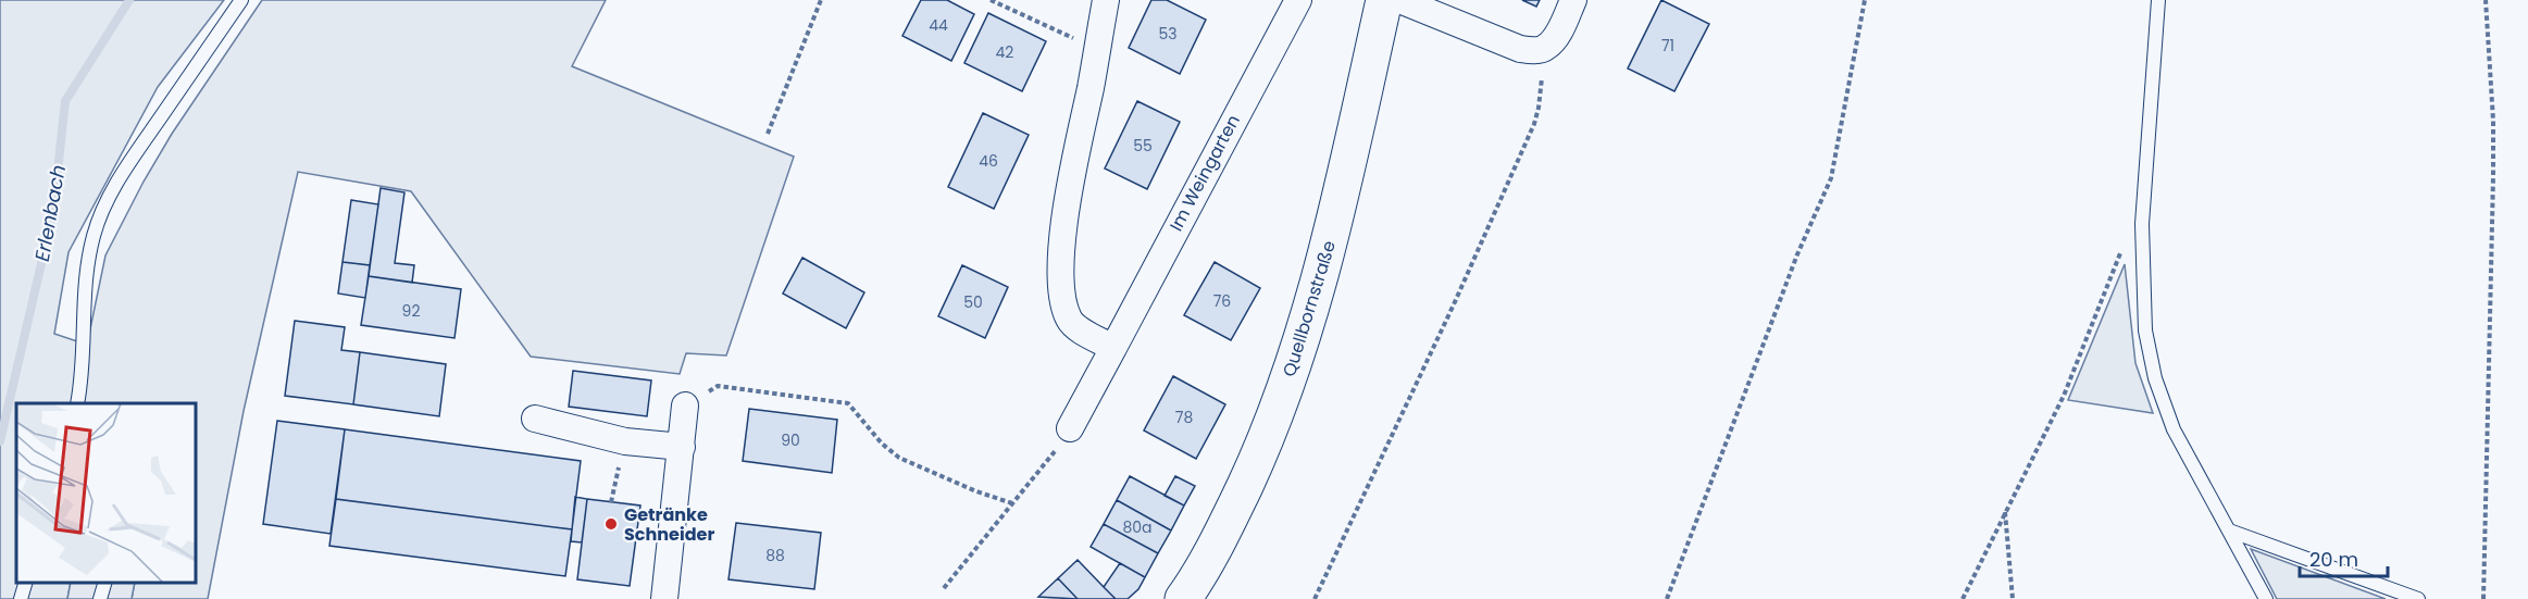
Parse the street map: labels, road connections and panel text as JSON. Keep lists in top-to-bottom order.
{
  "streets": {
    "main road": ["Quellbornstraße"],
    "street": ["Im Weingarten"]
  },
  "water": ["Erlenbach"],
  "places": ["Getränke Schneider"],
  "house_numbers": [
    "44",
    "53",
    "71",
    "42",
    "55",
    "46",
    "76",
    "50",
    "92",
    "78",
    "90",
    "80a",
    "88"
  ],
  "scale_bar": "20 m"
}
